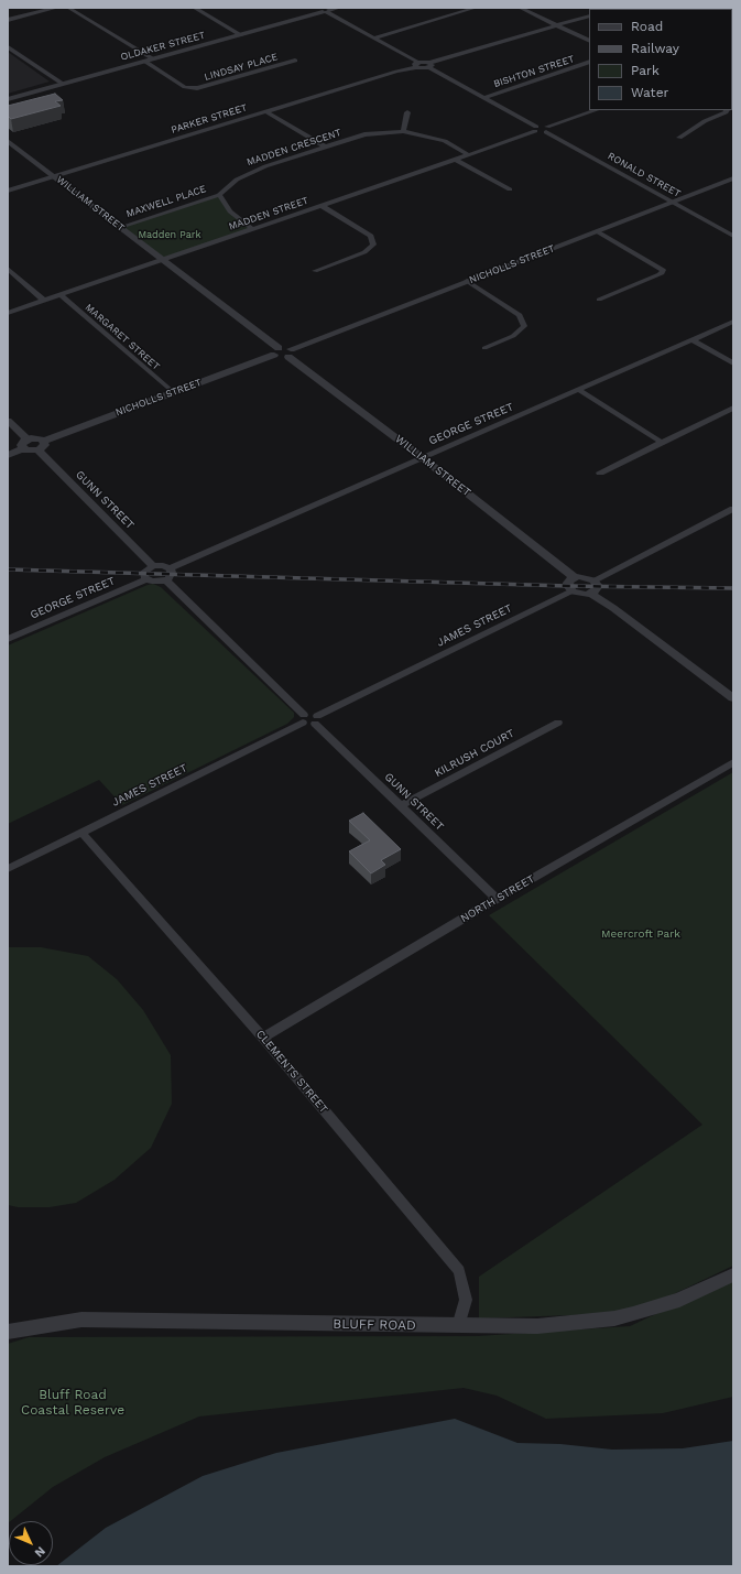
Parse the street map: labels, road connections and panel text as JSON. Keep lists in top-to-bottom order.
{
  "streets": {
    "street": [
      "OLDAKER STREET",
      "LINDSAY PLACE",
      "BISHTON STREET",
      "PARKER STREET",
      "MADDEN CRESCENT",
      "RONALD STREET",
      "MAXWELL PLACE",
      "WILLIAM STREET",
      "MADDEN STREET",
      "NICHOLLS STREET",
      "MARGARET STREET",
      "GEORGE STREET",
      "GUNN STREET",
      "JAMES STREET",
      "KILRUSH COURT",
      "NORTH STREET",
      "CLEMENTS STREET",
      "BLUFF ROAD"
    ]
  },
  "crossings": [
    ["OLDAKER STREET", "LINDSAY PLACE"],
    ["PARKER STREET", "WILLIAM STREET"],
    ["MADDEN CRESCENT", "MAXWELL PLACE"],
    ["MADDEN CRESCENT", "MADDEN STREET"],
    ["RONALD STREET", "NICHOLLS STREET"],
    ["MAXWELL PLACE", "WILLIAM STREET"],
    ["WILLIAM STREET", "MADDEN STREET"],
    ["WILLIAM STREET", "NICHOLLS STREET"],
    ["WILLIAM STREET", "GEORGE STREET"],
    ["WILLIAM STREET", "JAMES STREET"],
    ["MADDEN STREET", "MARGARET STREET"],
    ["NICHOLLS STREET", "MARGARET STREET"],
    ["GEORGE STREET", "GUNN STREET"],
    ["GUNN STREET", "JAMES STREET"],
    ["GUNN STREET", "KILRUSH COURT"],
    ["GUNN STREET", "NORTH STREET"],
    ["JAMES STREET", "CLEMENTS STREET"],
    ["NORTH STREET", "CLEMENTS STREET"],
    ["CLEMENTS STREET", "BLUFF ROAD"]
  ],
  "parks": ["Madden Park", "Meercroft Park", "Bluff Road Coastal Reserve"],
  "legend": [
    "Road",
    "Railway",
    "Park",
    "Water"
  ],
  "north": "bottom right"
}
